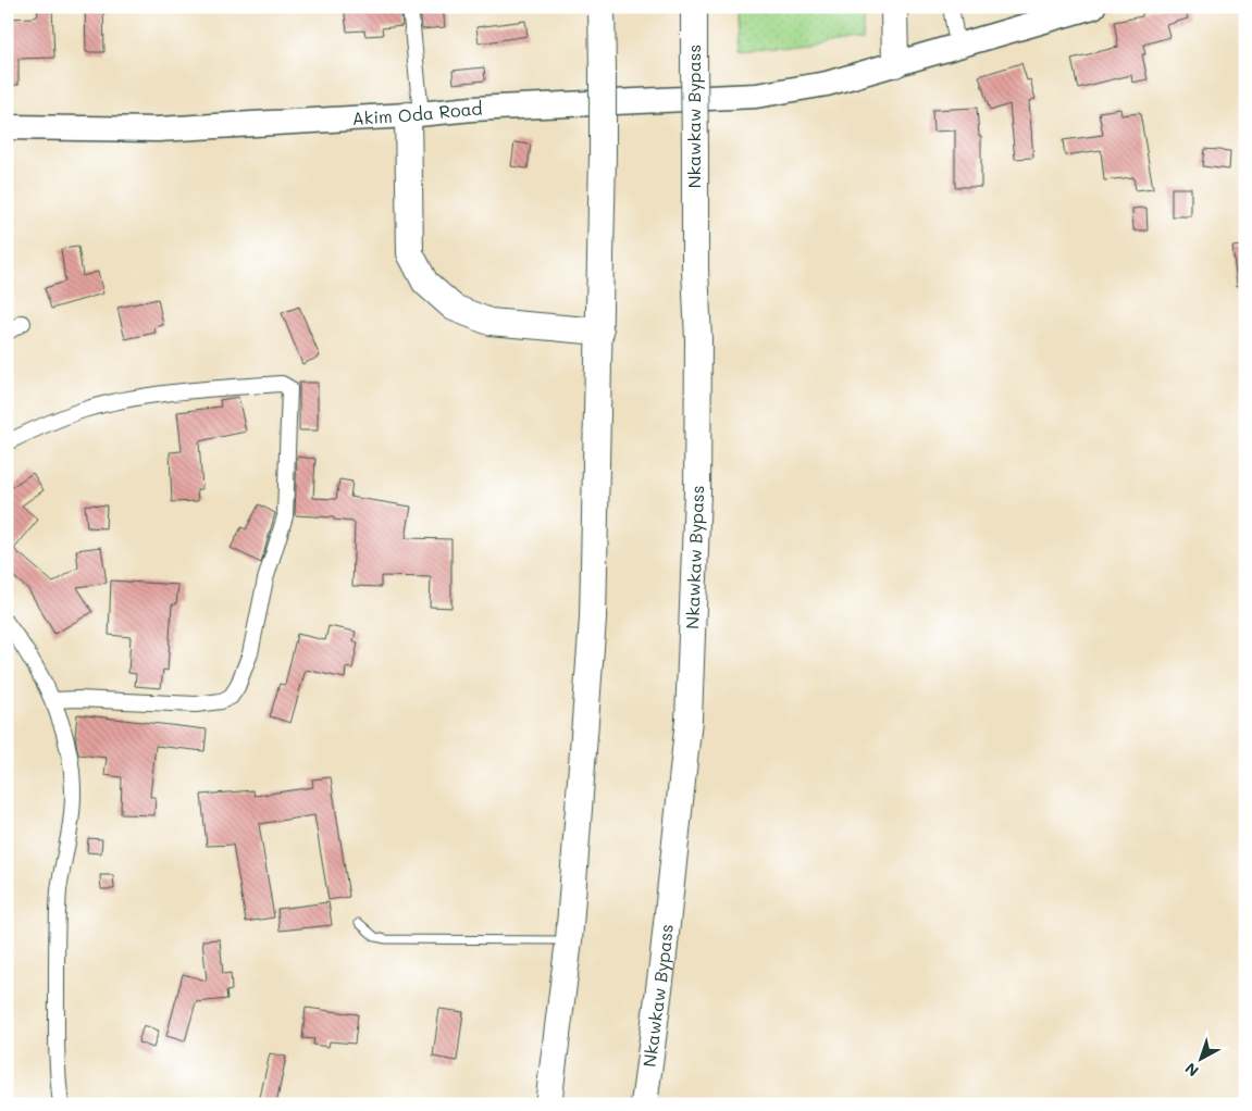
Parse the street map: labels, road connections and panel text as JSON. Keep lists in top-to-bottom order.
{
  "streets": {
    "highway": ["Nkawkaw Bypass"],
    "main road": ["Akim Oda Road"]
  },
  "north": "bottom left"
}
